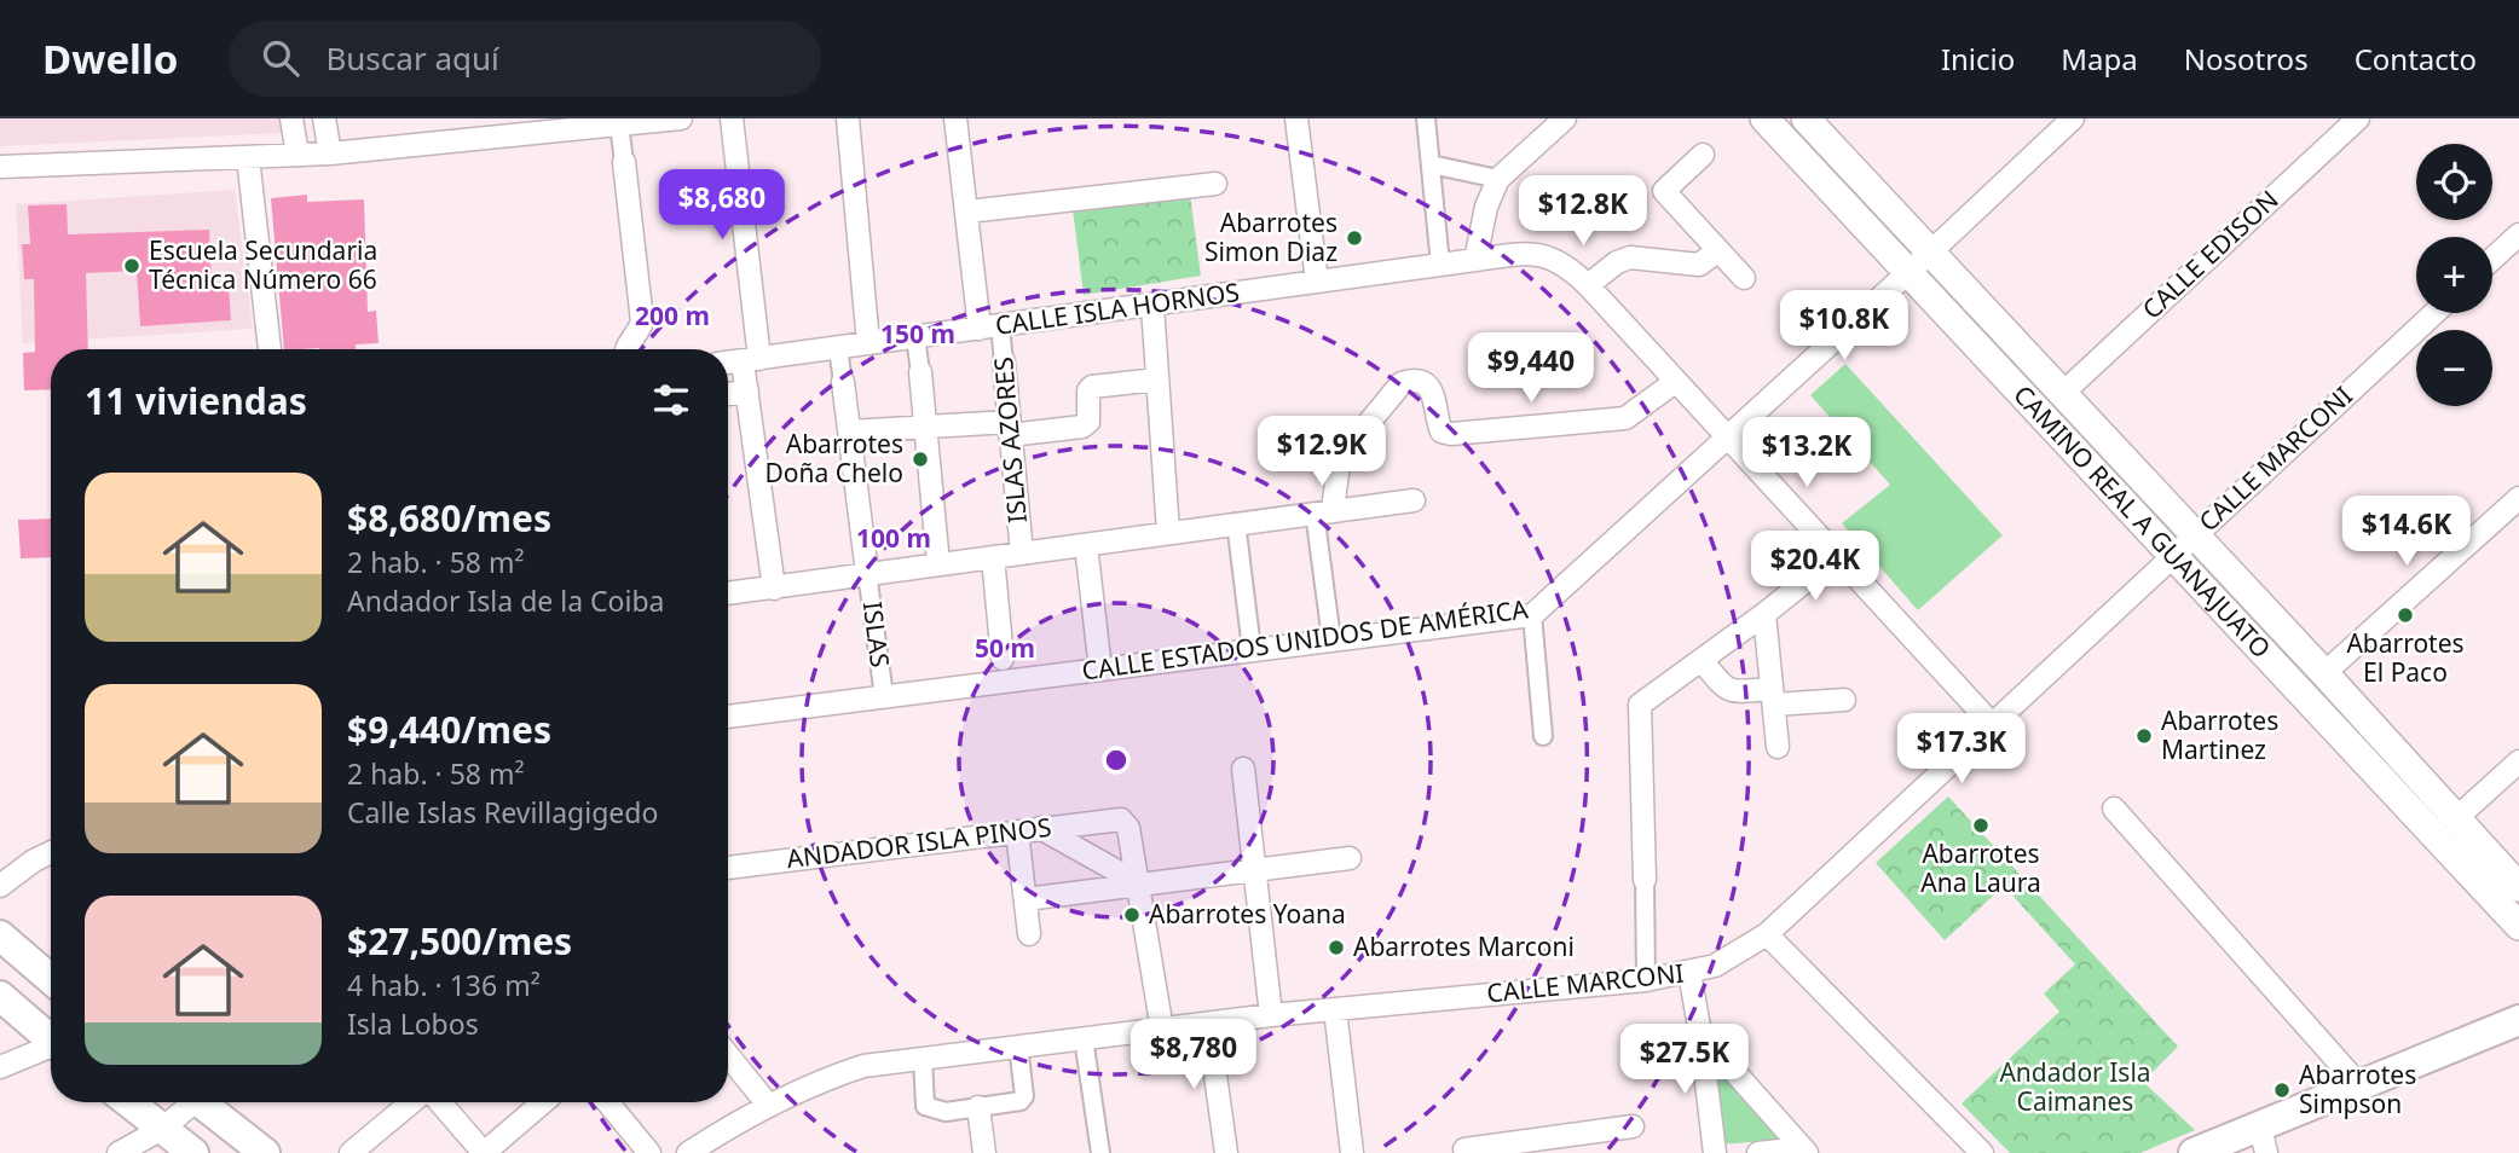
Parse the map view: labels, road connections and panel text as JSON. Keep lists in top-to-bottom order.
{
  "streets": {
    "street": [
      "CALLE EDISON",
      "CALLE ISLA HORNOS",
      "ISLAS AZORES",
      "CALLE MARCONI",
      "CAMINO REAL A GUANAJUATO",
      "ISLAS",
      "CALLE ESTADOS UNIDOS DE AMÉRICA",
      "ANDADOR ISLA PINOS"
    ]
  },
  "crossings": [
    ["CALLE EDISON", "CAMINO REAL A GUANAJUATO"],
    ["CALLE ISLA HORNOS", "ISLAS AZORES"],
    ["CALLE ISLA HORNOS", "CALLE MARCONI"],
    ["CALLE ISLA HORNOS", "CALLE ESTADOS UNIDOS DE AMÉRICA"],
    ["CALLE MARCONI", "CAMINO REAL A GUANAJUATO"],
    ["CAMINO REAL A GUANAJUATO", "CALLE ESTADOS UNIDOS DE AMÉRICA"],
    ["ISLAS", "CALLE ESTADOS UNIDOS DE AMÉRICA"]
  ],
  "parks": ["Andador Isla Caimanes"],
  "places": [
    "Abarrotes Simon Diaz",
    "Escuela Secundaria Técnica Número 66",
    "Abarrotes Doña Chelo",
    "Abarrotes El Paco",
    "Abarrotes Martinez",
    "Abarrotes Ana Laura",
    "Abarrotes Yoana",
    "Abarrotes Marconi",
    "Abarrotes Simpson"
  ],
  "page": {
    "header": "Dwello",
    "search": "Buscar aquí",
    "nav": [
      "Inicio",
      "Mapa",
      "Nosotros",
      "Contacto"
    ],
    "map_buttons": ["+", "−"],
    "price": [
      "$8,680",
      "$12.8K",
      "$10.8K",
      "$9,440",
      "$12.9K",
      "$13.2K",
      "$14.6K",
      "$20.4K",
      "$17.3K",
      "$8,780",
      "$27.5K"
    ],
    "heading": "11 viviendas",
    "list": [
      {
        "name": "$8,680/mes",
        "note": "2 hab. · 58 m² · Andador Isla de la Coiba"
      },
      {
        "name": "$9,440/mes",
        "note": "2 hab. · 58 m² · Calle Islas Revillagigedo"
      },
      {
        "name": "$27,500/mes",
        "note": "4 hab. · 136 m² · Isla Lobos"
      }
    ]
  },
  "rings": [
    "200 m",
    "150 m",
    "100 m",
    "50 m"
  ]
}
